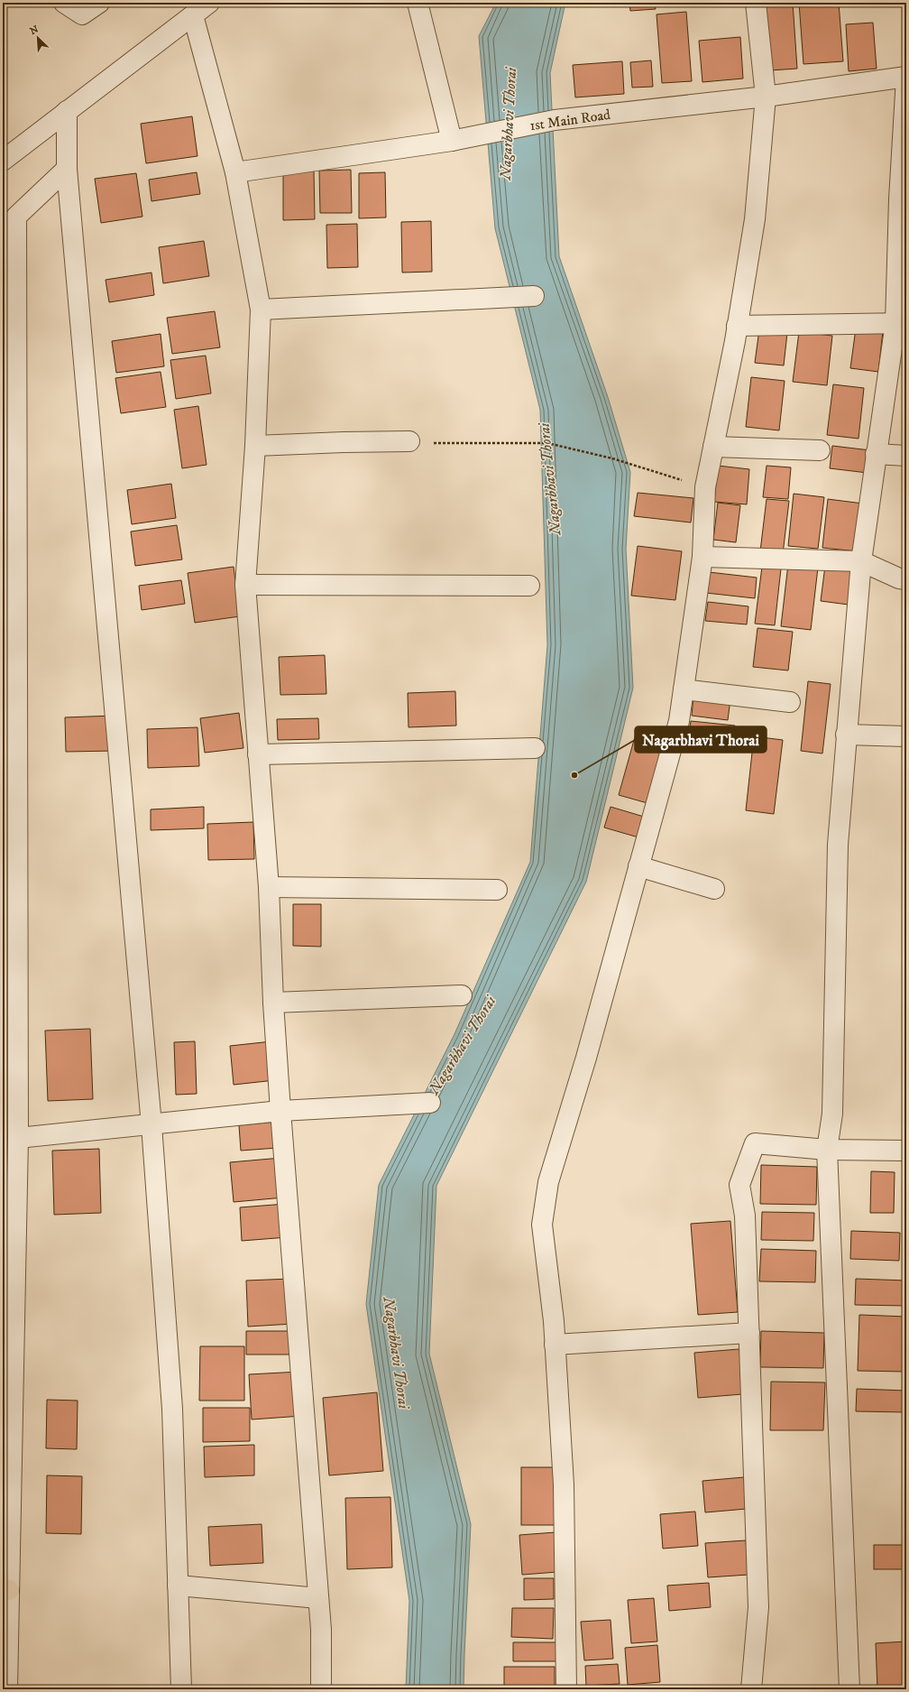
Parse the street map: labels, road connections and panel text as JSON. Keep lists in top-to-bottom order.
{
  "streets": {
    "street": ["1st Main Road"]
  },
  "water": ["Nagarbhavi Thorai"],
  "places": ["Nagarbhavi Thorai"],
  "north": "top left"
}
